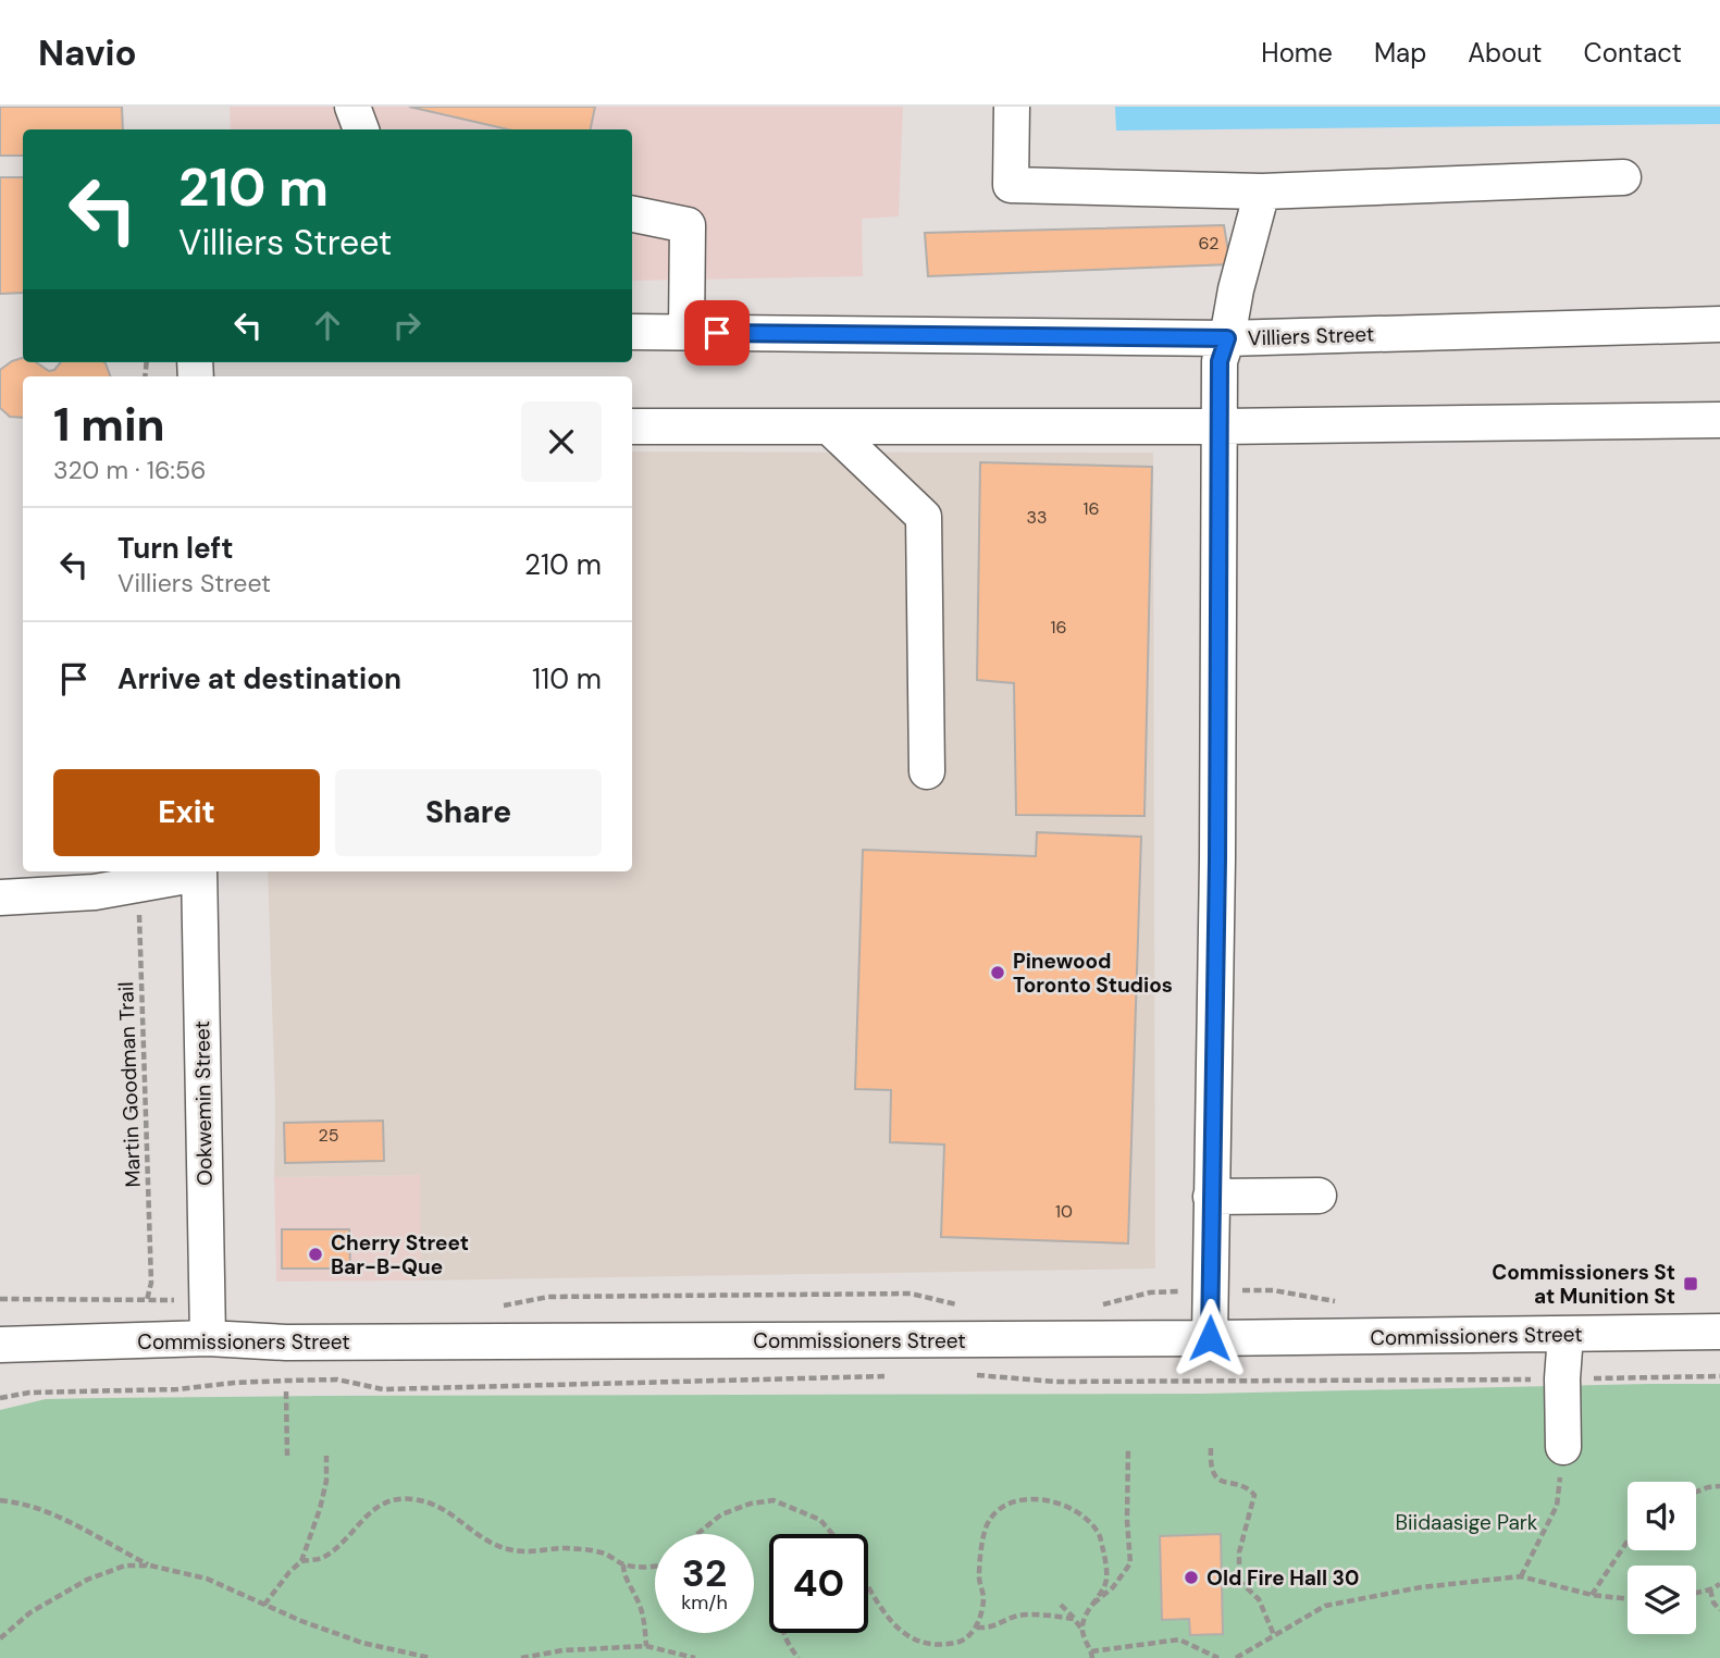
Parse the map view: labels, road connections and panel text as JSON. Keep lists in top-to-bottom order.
{
  "streets": {
    "street": ["Villiers Street", "Ookwemin Street", "Commissioners Street"],
    "path": ["Martin Goodman Trail"]
  },
  "crossings": [
    ["Ookwemin Street", "Commissioners Street"]
  ],
  "parks": ["Biidaasige Park"],
  "places": {
    "other": ["Pinewood Toronto Studios", "Cherry Street Bar-B-Que", "Old Fire Hall 30"],
    "transit": ["Commissioners St at Munition St"]
  },
  "house_numbers": [
    "62",
    "16",
    "33",
    "16",
    "25",
    "10"
  ],
  "page": {
    "header": "Navio",
    "nav": [
      "Home",
      "Map",
      "About",
      "Contact"
    ],
    "turn": ["210 m", "Villiers Street"],
    "heading": ["1 min", "320 m · 16:56"],
    "list": [
      {
        "name": "Turn left",
        "note": "Villiers Street",
        "value": "210 m"
      },
      {
        "name": "Arrive at destination",
        "value": "110 m"
      }
    ],
    "buttons": ["Exit", "Share"],
    "speed": "32 km/h",
    "limit": "40"
  }
}
